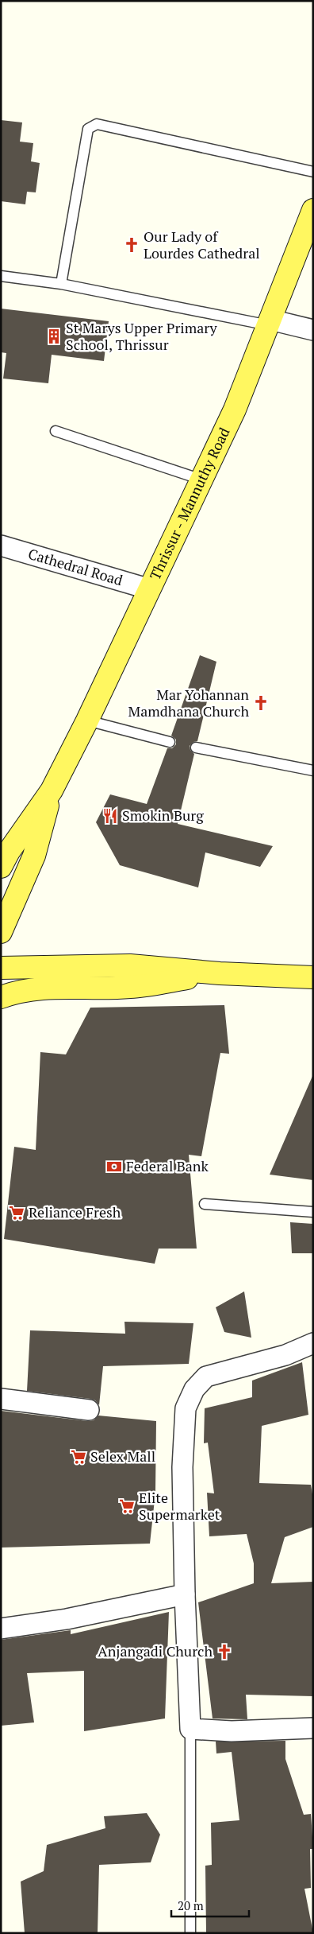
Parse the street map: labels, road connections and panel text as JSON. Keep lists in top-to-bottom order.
{
  "streets": {
    "main road": ["Thrissur - Mannuthy Road"],
    "street": ["Cathedral Road"]
  },
  "crossings": [
    ["Thrissur - Mannuthy Road", "Cathedral Road"]
  ],
  "places": {
    "church": ["Our Lady of Lourdes Cathedral", "Mar Yohannan Mamdhana Church", "Anjangadi Church"],
    "building": ["St Marys Upper Primary School, Thrissur"],
    "restaurant": ["Smokin Burg"],
    "bank": ["Federal Bank"],
    "supermarket": ["Reliance Fresh", "Selex Mall", "Elite Supermarket"]
  },
  "scale_bar": "20 m"
}
